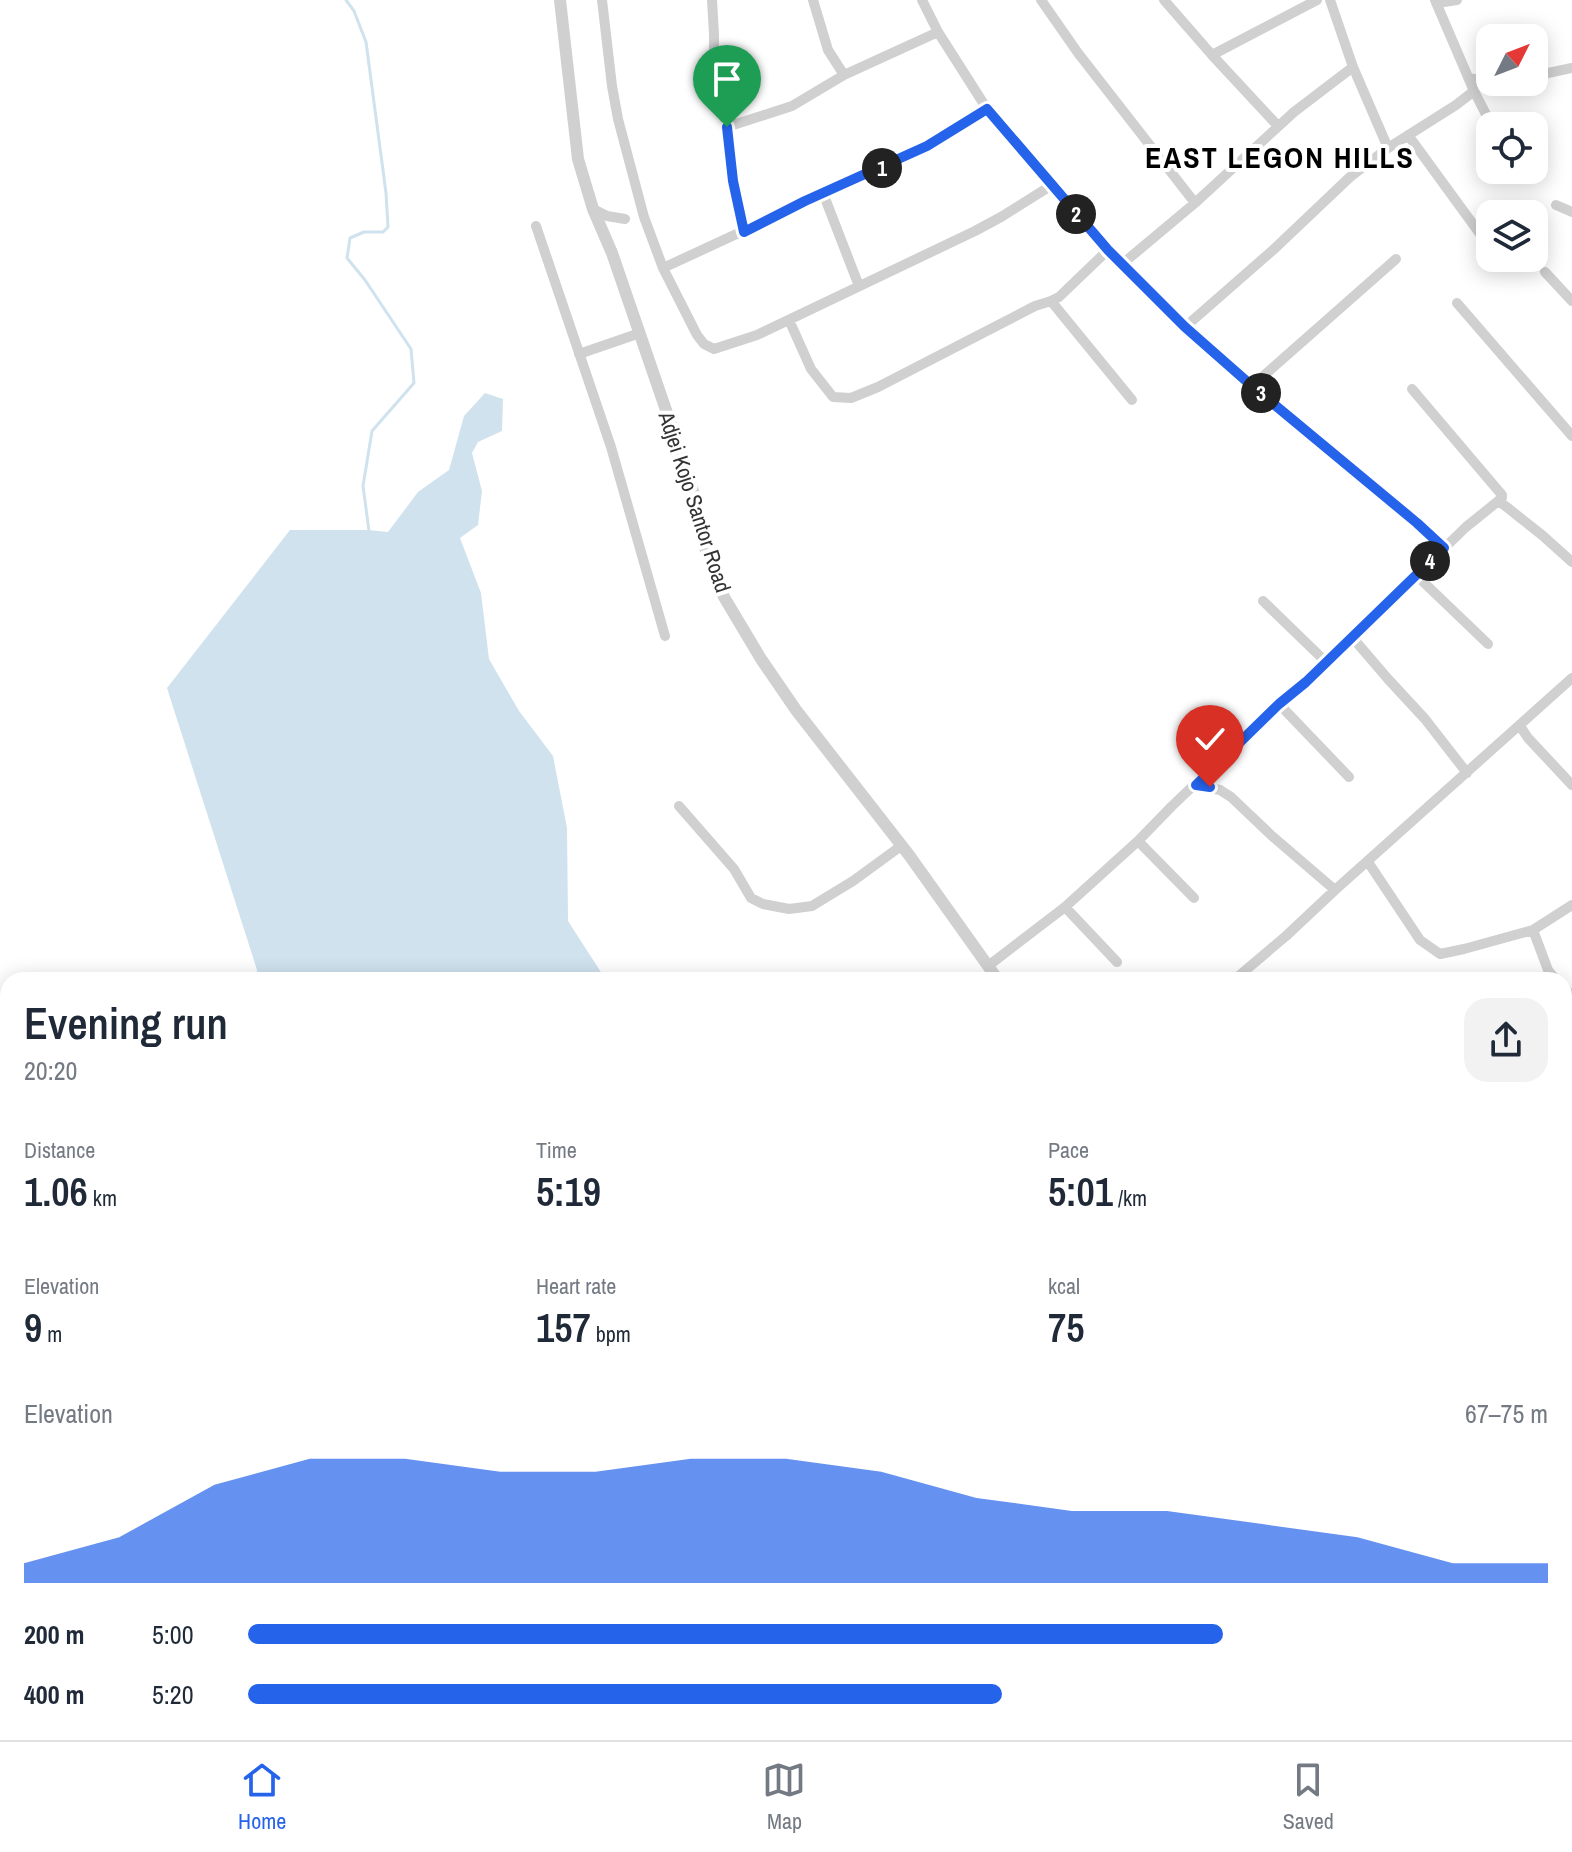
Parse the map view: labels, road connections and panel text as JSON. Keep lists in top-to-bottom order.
{
  "streets": {
    "street": ["Adjei Kojo Santor Road"]
  },
  "districts": ["EAST LEGON HILLS"],
  "north": "top right",
  "page": {
    "pins": [
      "1",
      "2",
      "3",
      "4"
    ],
    "heading": ["Evening run", "20:20"],
    "stats": [
      ["Distance", "1.06 km"],
      ["Time", "5:19"],
      ["Pace", "5:01 /km"],
      ["Elevation", "9 m"],
      ["Heart rate", "157 bpm"],
      ["kcal", "75"]
    ],
    "chart": ["Elevation", "67–75 m"],
    "list": [
      {
        "name": "200 m",
        "note": "5:00"
      },
      {
        "name": "400 m",
        "note": "5:20"
      }
    ],
    "tabs": ["Home", "Map", "Saved"]
  }
}
